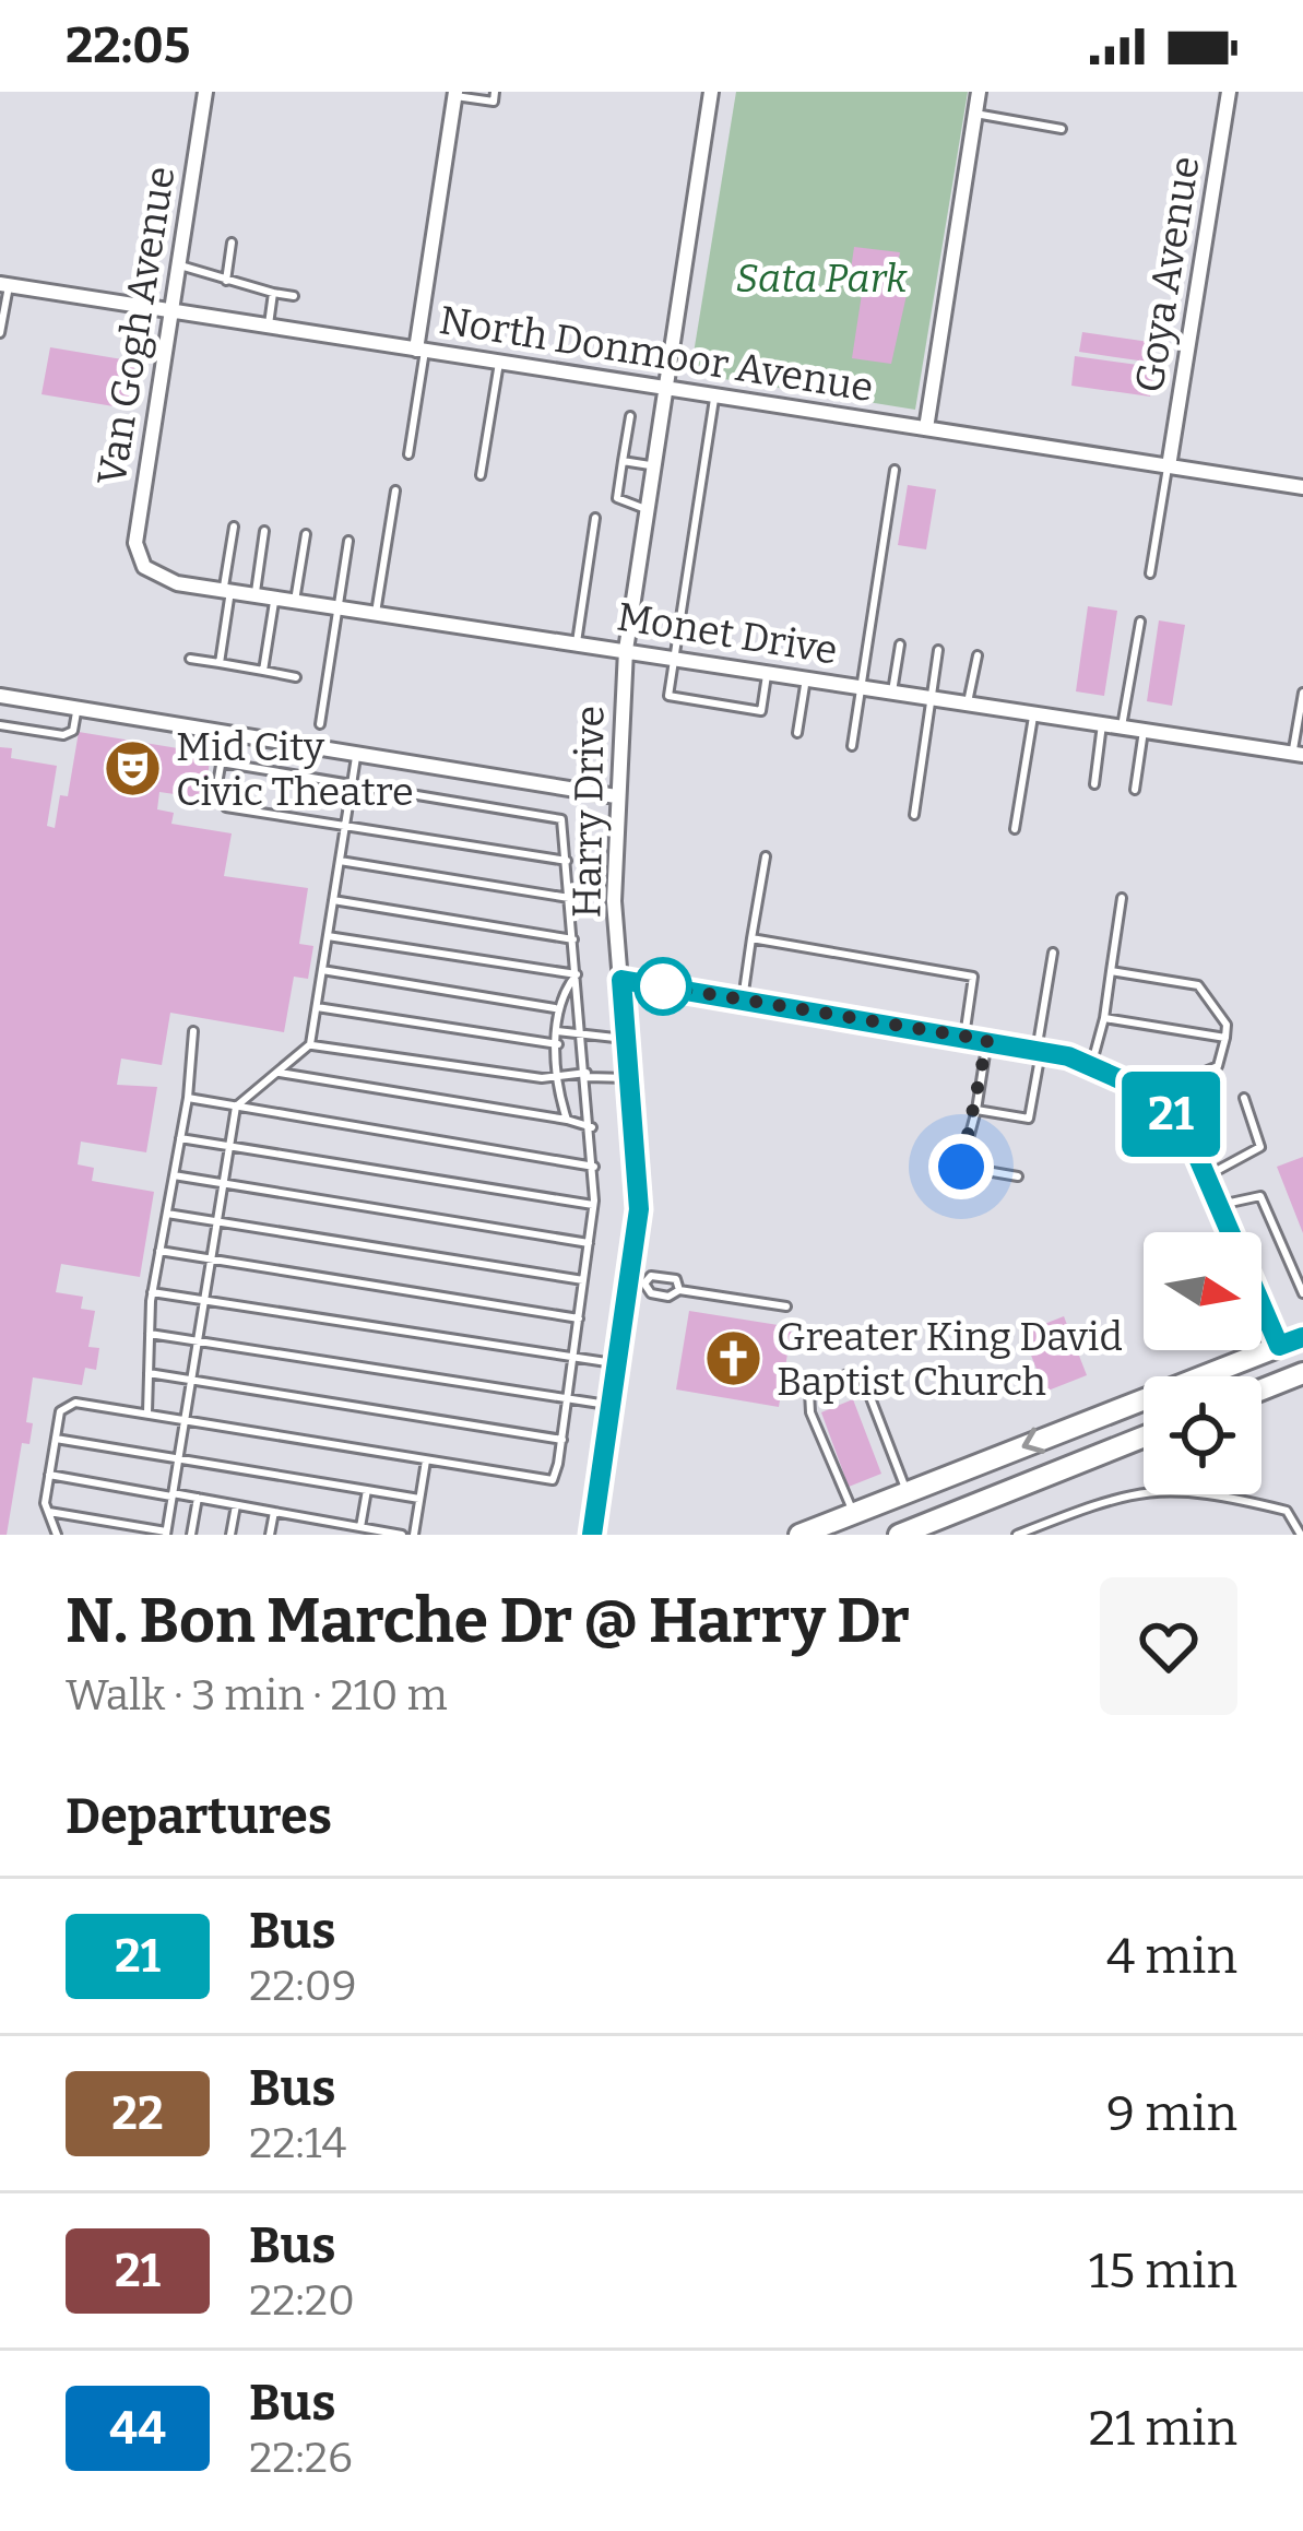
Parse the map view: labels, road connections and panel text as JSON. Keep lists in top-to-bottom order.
{
  "streets": {
    "street": [
      "Goya Avenue",
      "Van Gogh Avenue",
      "North Donmoor Avenue",
      "Monet Drive",
      "Harry Drive"
    ]
  },
  "crossings": [
    ["Goya Avenue", "North Donmoor Avenue"],
    ["Van Gogh Avenue", "North Donmoor Avenue"],
    ["Van Gogh Avenue", "Monet Drive"],
    ["North Donmoor Avenue", "Harry Drive"],
    ["Monet Drive", "Harry Drive"]
  ],
  "parks": ["Sata Park"],
  "places": {
    "theatre": ["Mid City Civic Theatre"],
    "church": ["Greater King David Baptist Church"]
  },
  "lines": ["bus line 21"],
  "north": "right",
  "page": {
    "status": "22:05",
    "on_map": "21",
    "heading": [
      ["N. Bon Marche Dr @ Harry Dr", "Walk · 3 min · 210 m"],
      "Departures"
    ],
    "list": [
      {
        "mark": "21",
        "name": "Bus",
        "note": "22:09",
        "value": "4 min"
      },
      {
        "mark": "22",
        "name": "Bus",
        "note": "22:14",
        "value": "9 min"
      },
      {
        "mark": "21",
        "name": "Bus",
        "note": "22:20",
        "value": "15 min"
      },
      {
        "mark": "44",
        "name": "Bus",
        "note": "22:26",
        "value": "21 min"
      }
    ]
  }
}
